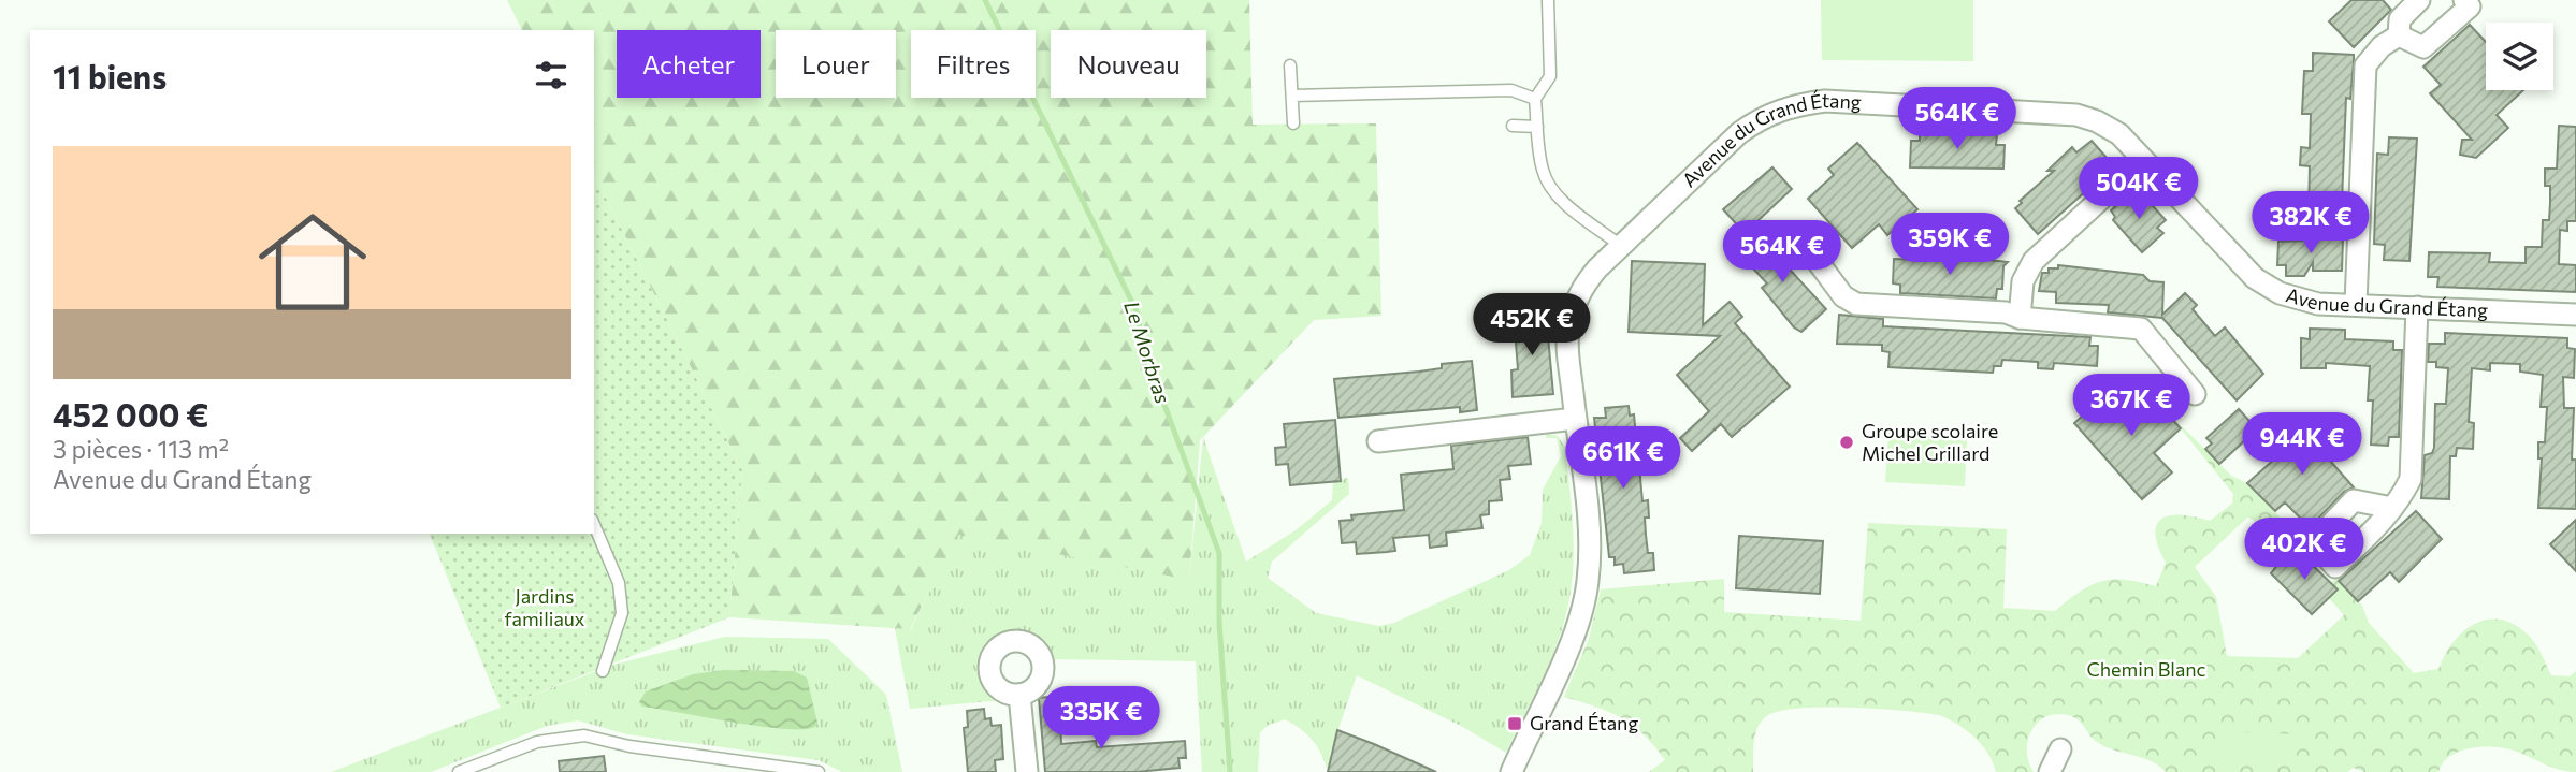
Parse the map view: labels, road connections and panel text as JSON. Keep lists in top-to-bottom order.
{
  "streets": {
    "street": ["Avenue du Grand Étang"]
  },
  "water": ["Le Morbras"],
  "parks": ["Jardins familiaux", "Chemin Blanc"],
  "places": {
    "other": ["Groupe scolaire Michel Grillard"],
    "transit": ["Grand Étang"]
  },
  "page": {
    "chip": [
      "Acheter",
      "Louer",
      "Filtres",
      "Nouveau"
    ],
    "heading": "11 biens",
    "price": [
      "564K €",
      "504K €",
      "382K €",
      "359K €",
      "564K €",
      "452K €",
      "367K €",
      "944K €",
      "661K €",
      "402K €",
      "335K €"
    ],
    "list": [
      {
        "name": "452 000 €",
        "note": "3 pièces · 113 m² · Avenue du Grand Étang"
      }
    ]
  }
}
